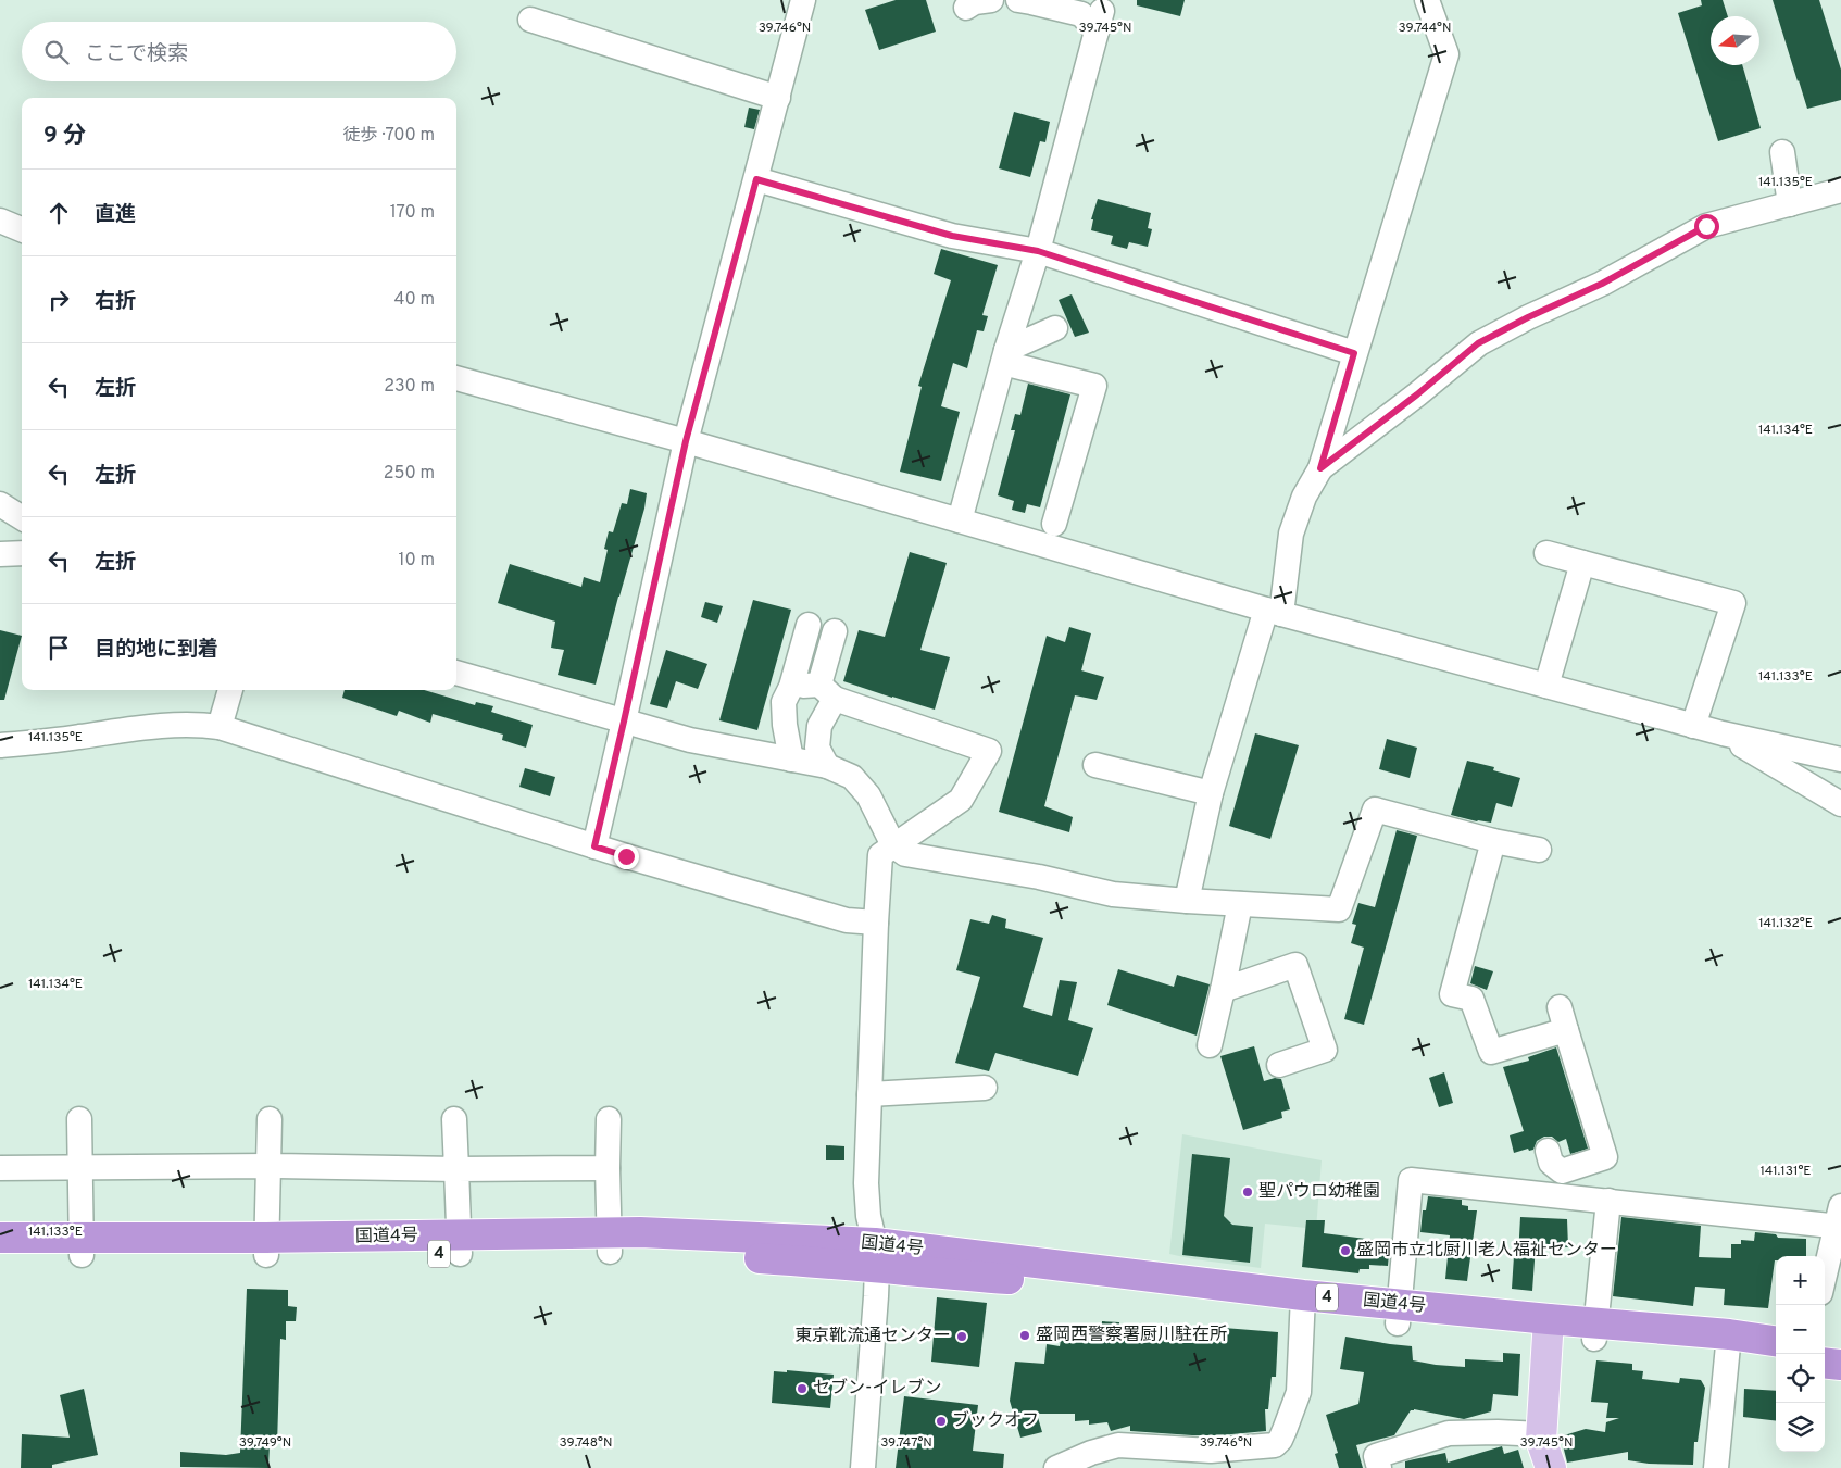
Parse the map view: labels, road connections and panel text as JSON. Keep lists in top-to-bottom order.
{
  "streets": {
    "highway": ["国道4号", "4"]
  },
  "places": [
    "聖パウロ幼稚園",
    "盛岡市立北厨川老人福祉センター",
    "盛岡西警察署厨川駐在所",
    "東京靴流通センター",
    "セブン-イレブン",
    "ブックオフ"
  ],
  "north": "left",
  "page": {
    "search": "ここで検索",
    "heading": ["9 分", "徒歩 · 700 m"],
    "list": [
      ["直進", "170 m"],
      ["右折", "40 m"],
      ["左折", "230 m"],
      ["左折", "250 m"],
      ["左折", "10 m"],
      "目的地に到着"
    ],
    "map_buttons": ["+", "−"]
  },
  "coordinates": [
    "39.746°N",
    "39.745°N",
    "39.744°N",
    "141.135°E",
    "141.134°E",
    "141.133°E",
    "141.132°E",
    "141.131°E",
    "39.749°N",
    "39.748°N",
    "39.747°N"
  ]
}
